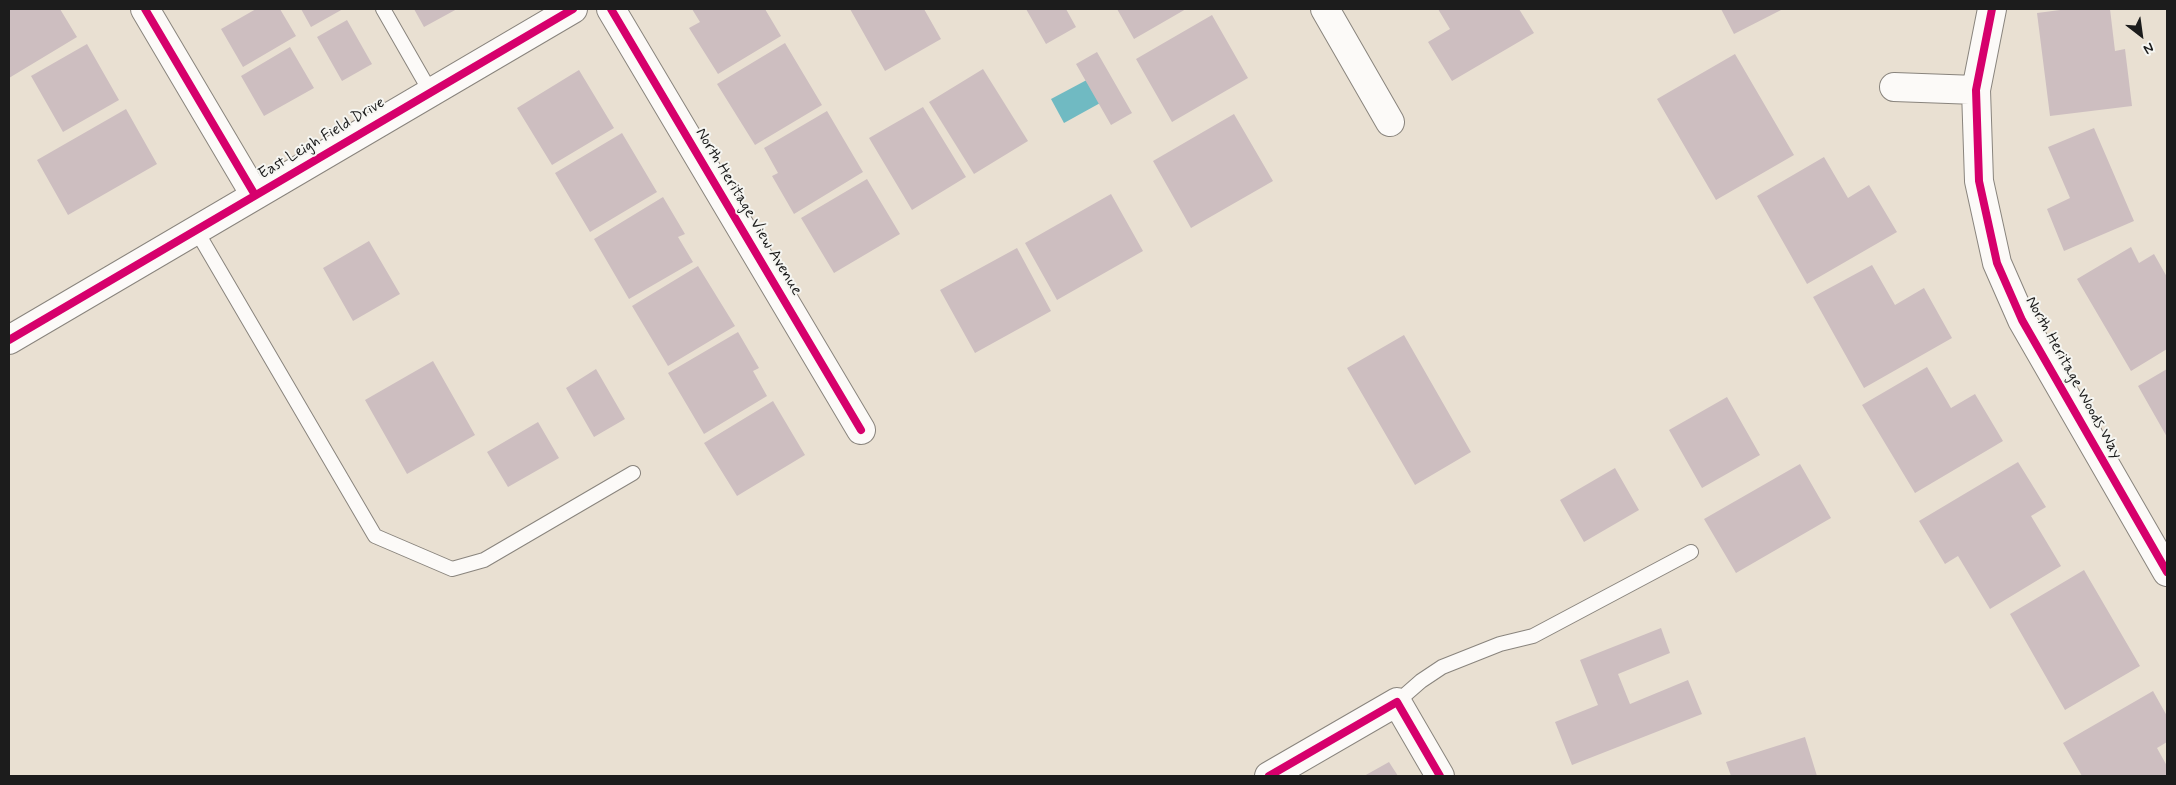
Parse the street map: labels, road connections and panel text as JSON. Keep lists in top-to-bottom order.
{
  "streets": {
    "street": ["East Leigh Field Drive", "North Heritage View Avenue", "North Heritage Woods Way"]
  },
  "north": "bottom right"
}
